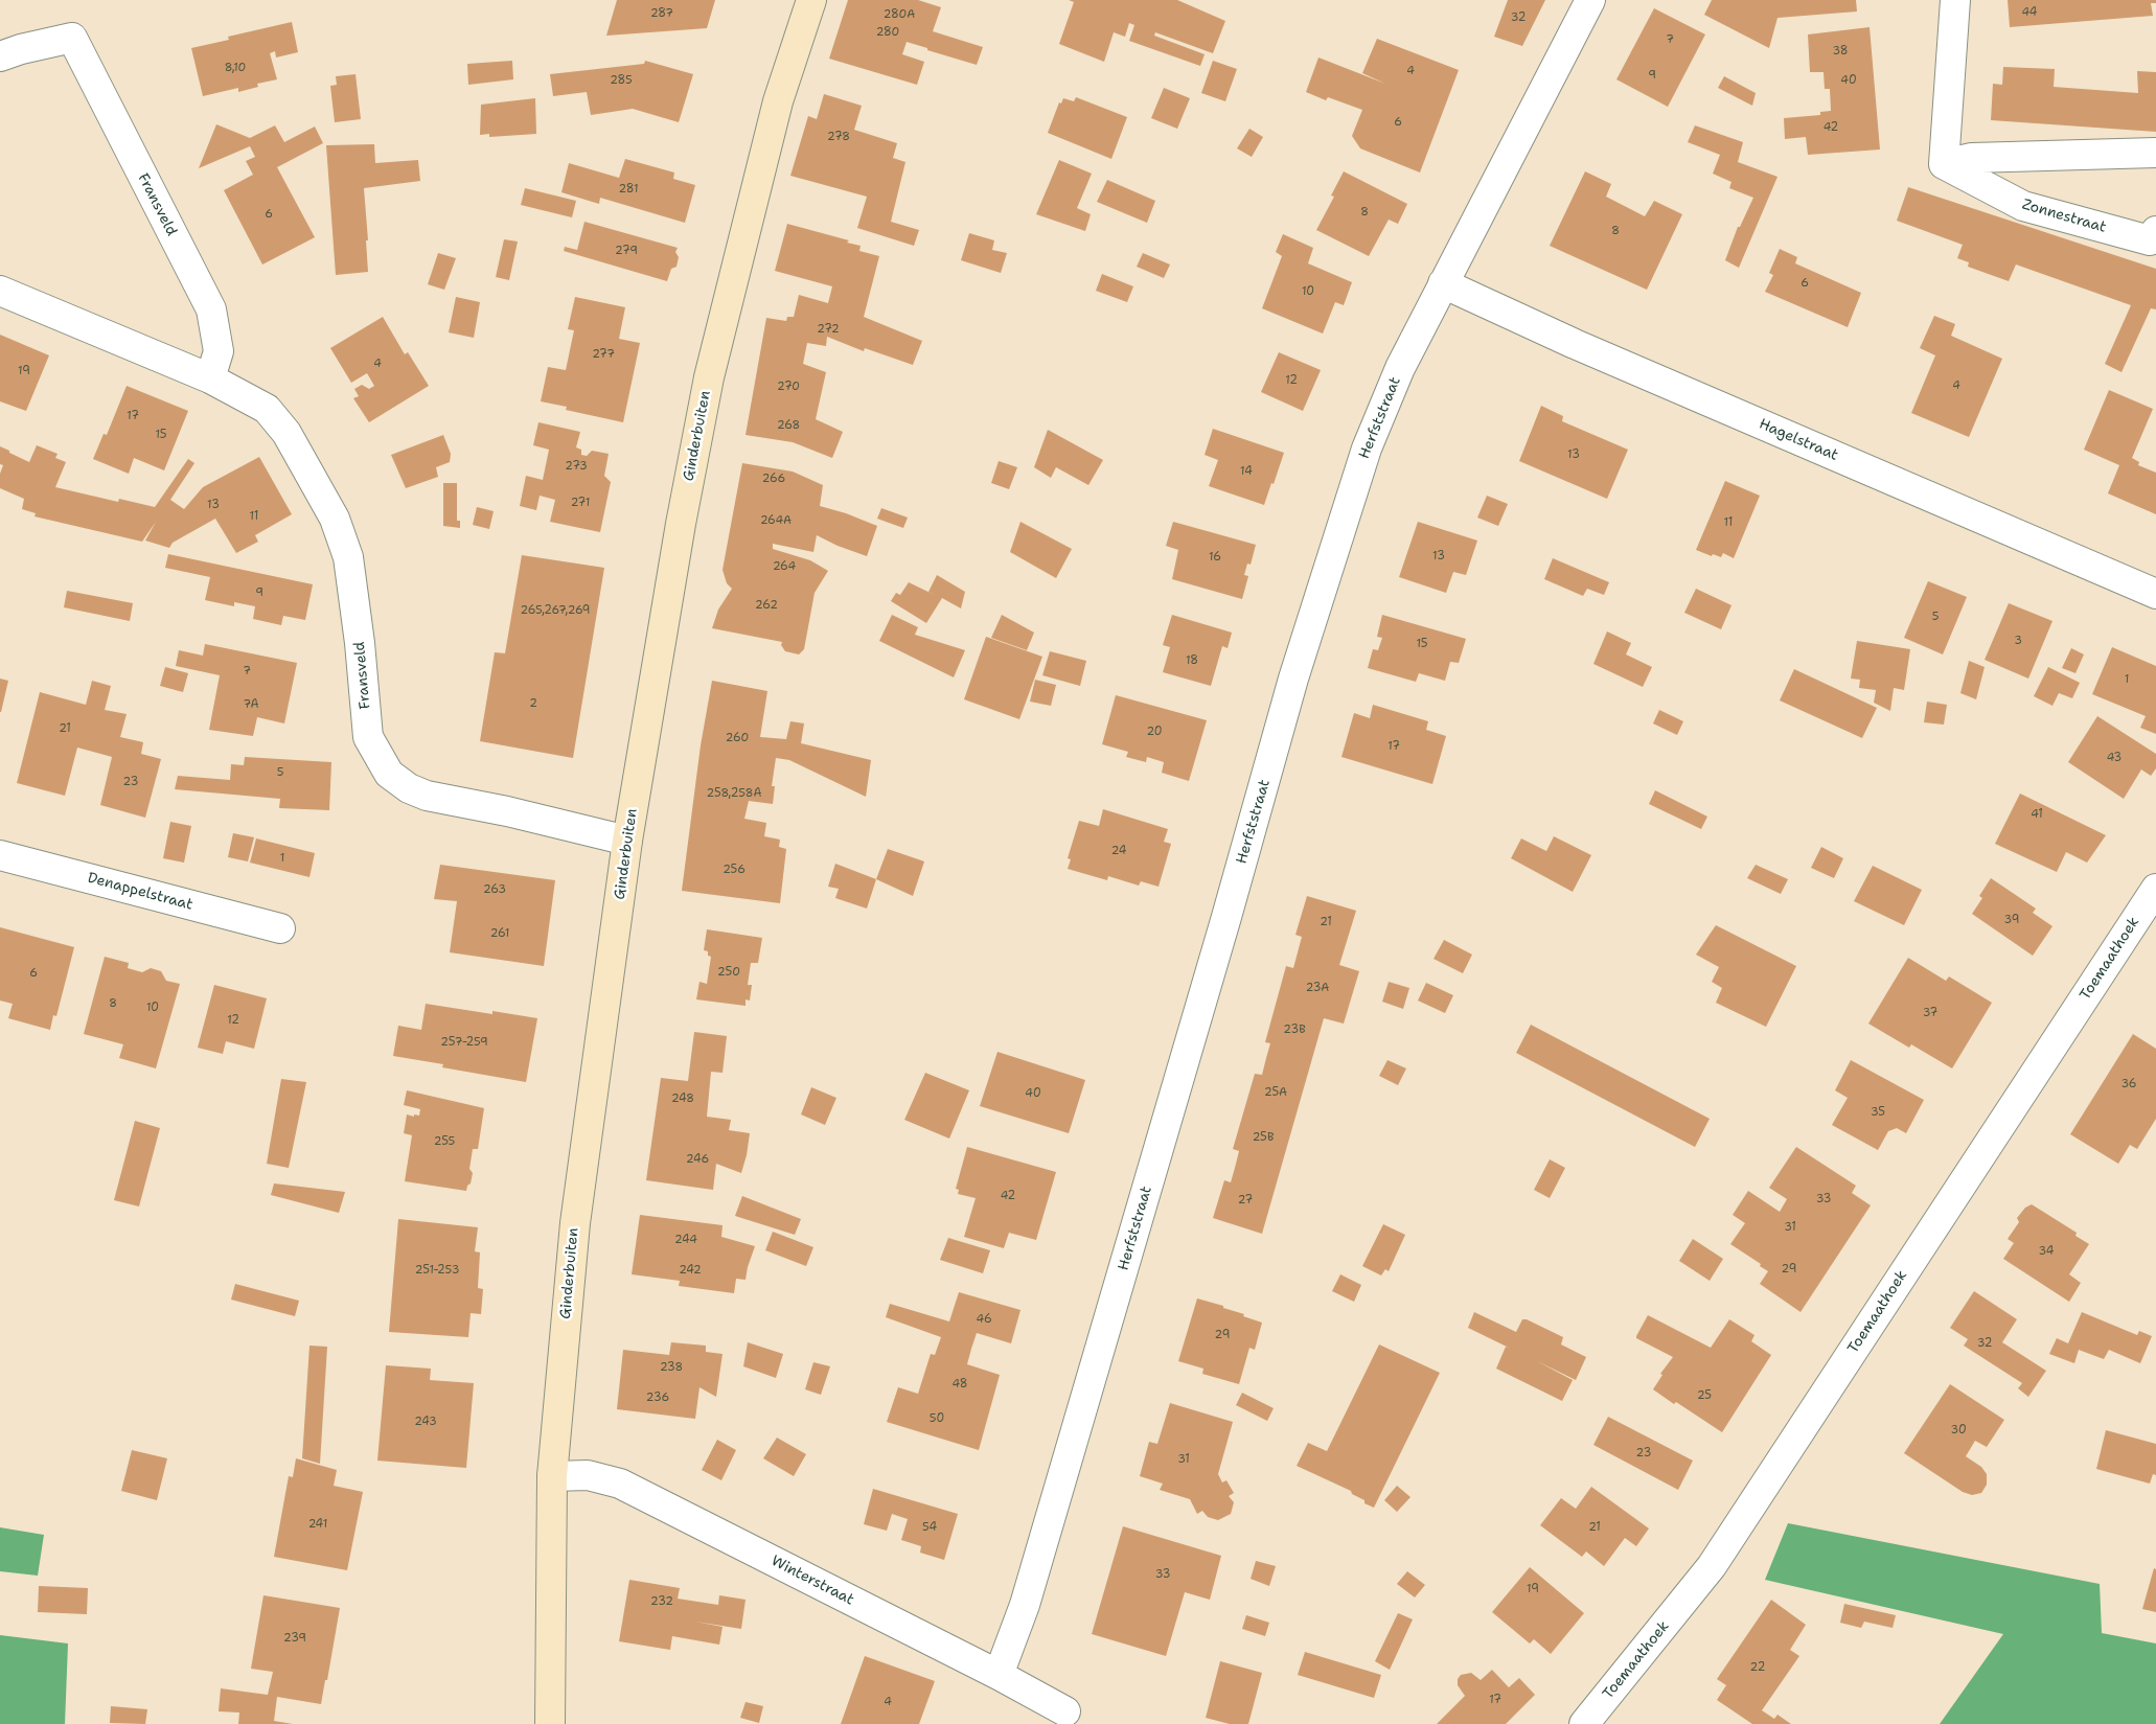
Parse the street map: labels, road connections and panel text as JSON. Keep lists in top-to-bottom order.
{
  "streets": {
    "main road": ["Ginderbuiten"],
    "street": [
      "Fransveld",
      "Zonnestraat",
      "Herfststraat",
      "Hagelstraat",
      "Denappelstraat",
      "Toemaathoek",
      "Winterstraat"
    ]
  },
  "crossings": [
    ["Fransveld", "Ginderbuiten"],
    ["Herfststraat", "Hagelstraat"],
    ["Herfststraat", "Winterstraat"],
    ["Ginderbuiten", "Winterstraat"]
  ],
  "house_numbers": [
    "44",
    "287",
    "280A",
    "32",
    "280",
    "7",
    "38",
    "8,10",
    "4",
    "9",
    "285",
    "40",
    "6",
    "42",
    "278",
    "281",
    "8",
    "6",
    "8",
    "279",
    "6",
    "10",
    "272",
    "277",
    "4",
    "19",
    "12",
    "4",
    "270",
    "17",
    "268",
    "15",
    "13",
    "273",
    "14",
    "266",
    "271",
    "13",
    "11",
    "264A",
    "11",
    "13",
    "16",
    "264",
    "9",
    "262",
    "265,267,269",
    "5",
    "3",
    "15",
    "18",
    "7",
    "1",
    "2",
    "7A",
    "21",
    "20",
    "260",
    "17",
    "43",
    "5",
    "23",
    "258,258A",
    "41",
    "24",
    "1",
    "256",
    "263",
    "39",
    "21",
    "261",
    "250",
    "6",
    "23A",
    "8",
    "10",
    "37",
    "12",
    "23B",
    "257-259",
    "36",
    "25A",
    "40",
    "248",
    "35",
    "25B",
    "255",
    "246",
    "42",
    "33",
    "27",
    "31",
    "244",
    "34",
    "29",
    "251-253",
    "242",
    "46",
    "29",
    "32",
    "238",
    "48",
    "25",
    "236",
    "50",
    "243",
    "30",
    "23",
    "31",
    "241",
    "54",
    "21",
    "33",
    "19",
    "232",
    "239",
    "22",
    "17",
    "4"
  ]
}
